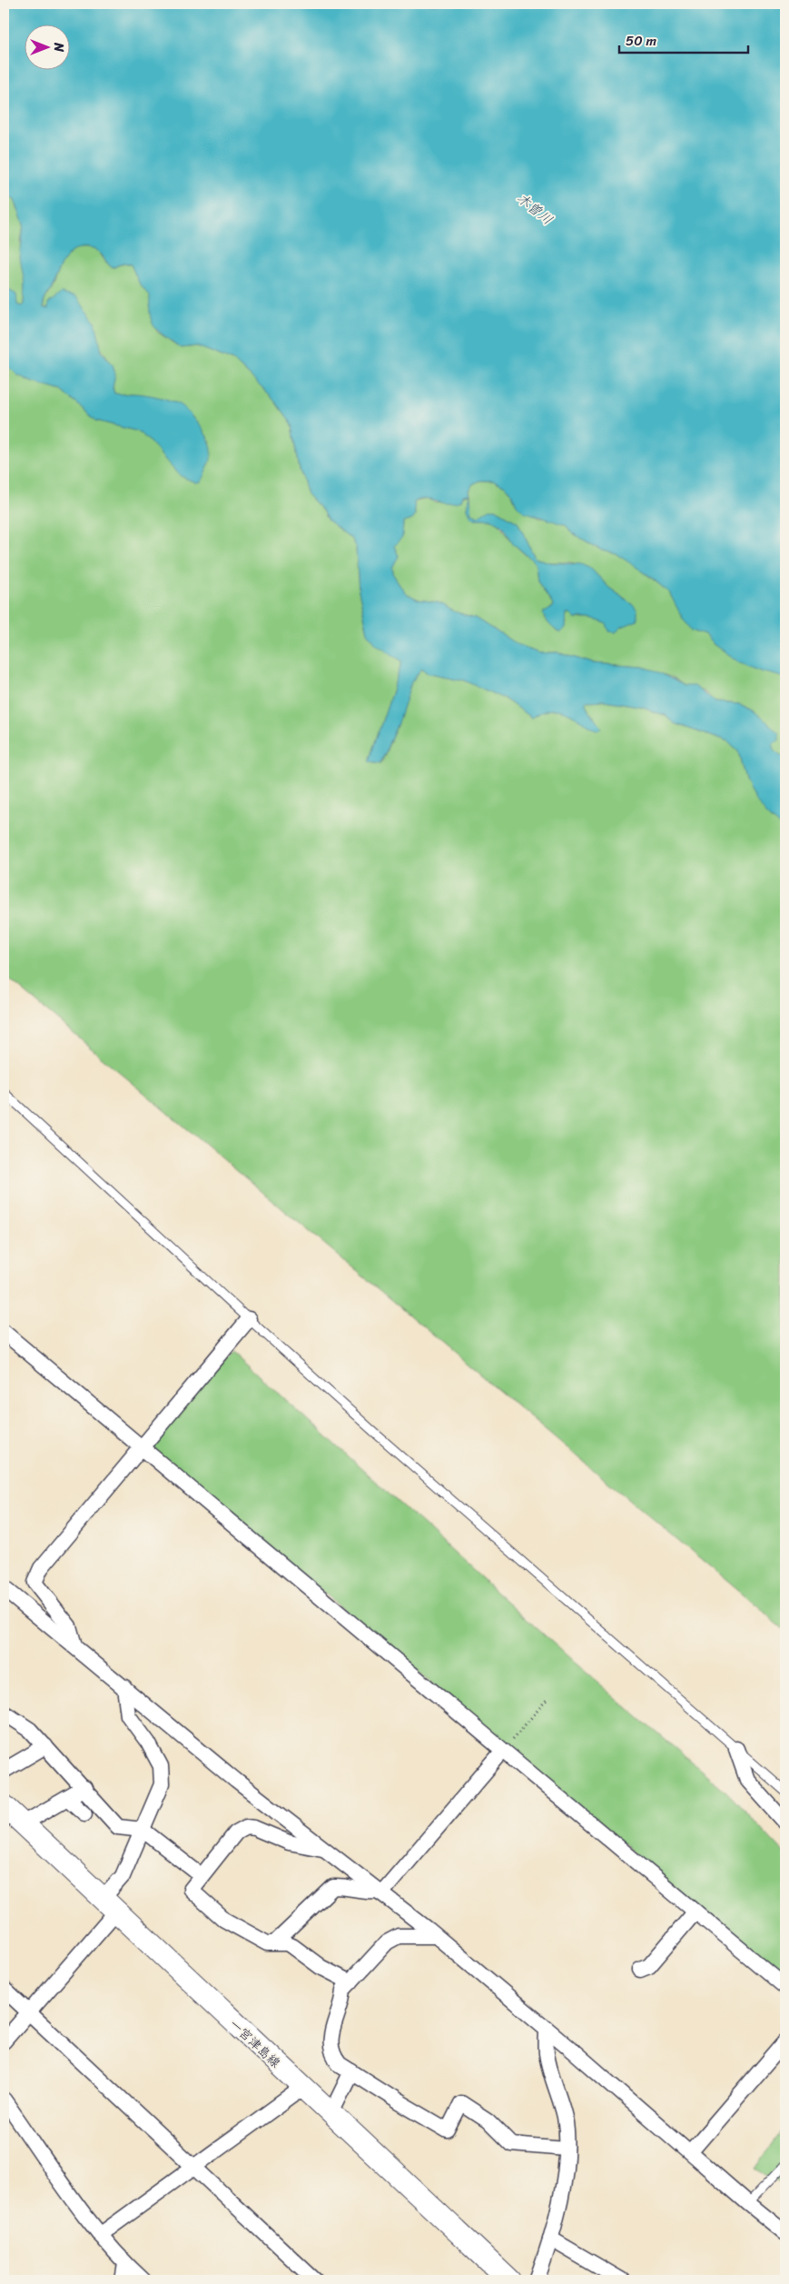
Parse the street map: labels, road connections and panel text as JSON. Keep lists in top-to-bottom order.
{
  "streets": {
    "main road": ["一宮津島線"]
  },
  "water": ["木曽川"],
  "scale_bar": "50 m",
  "north": "right"
}
